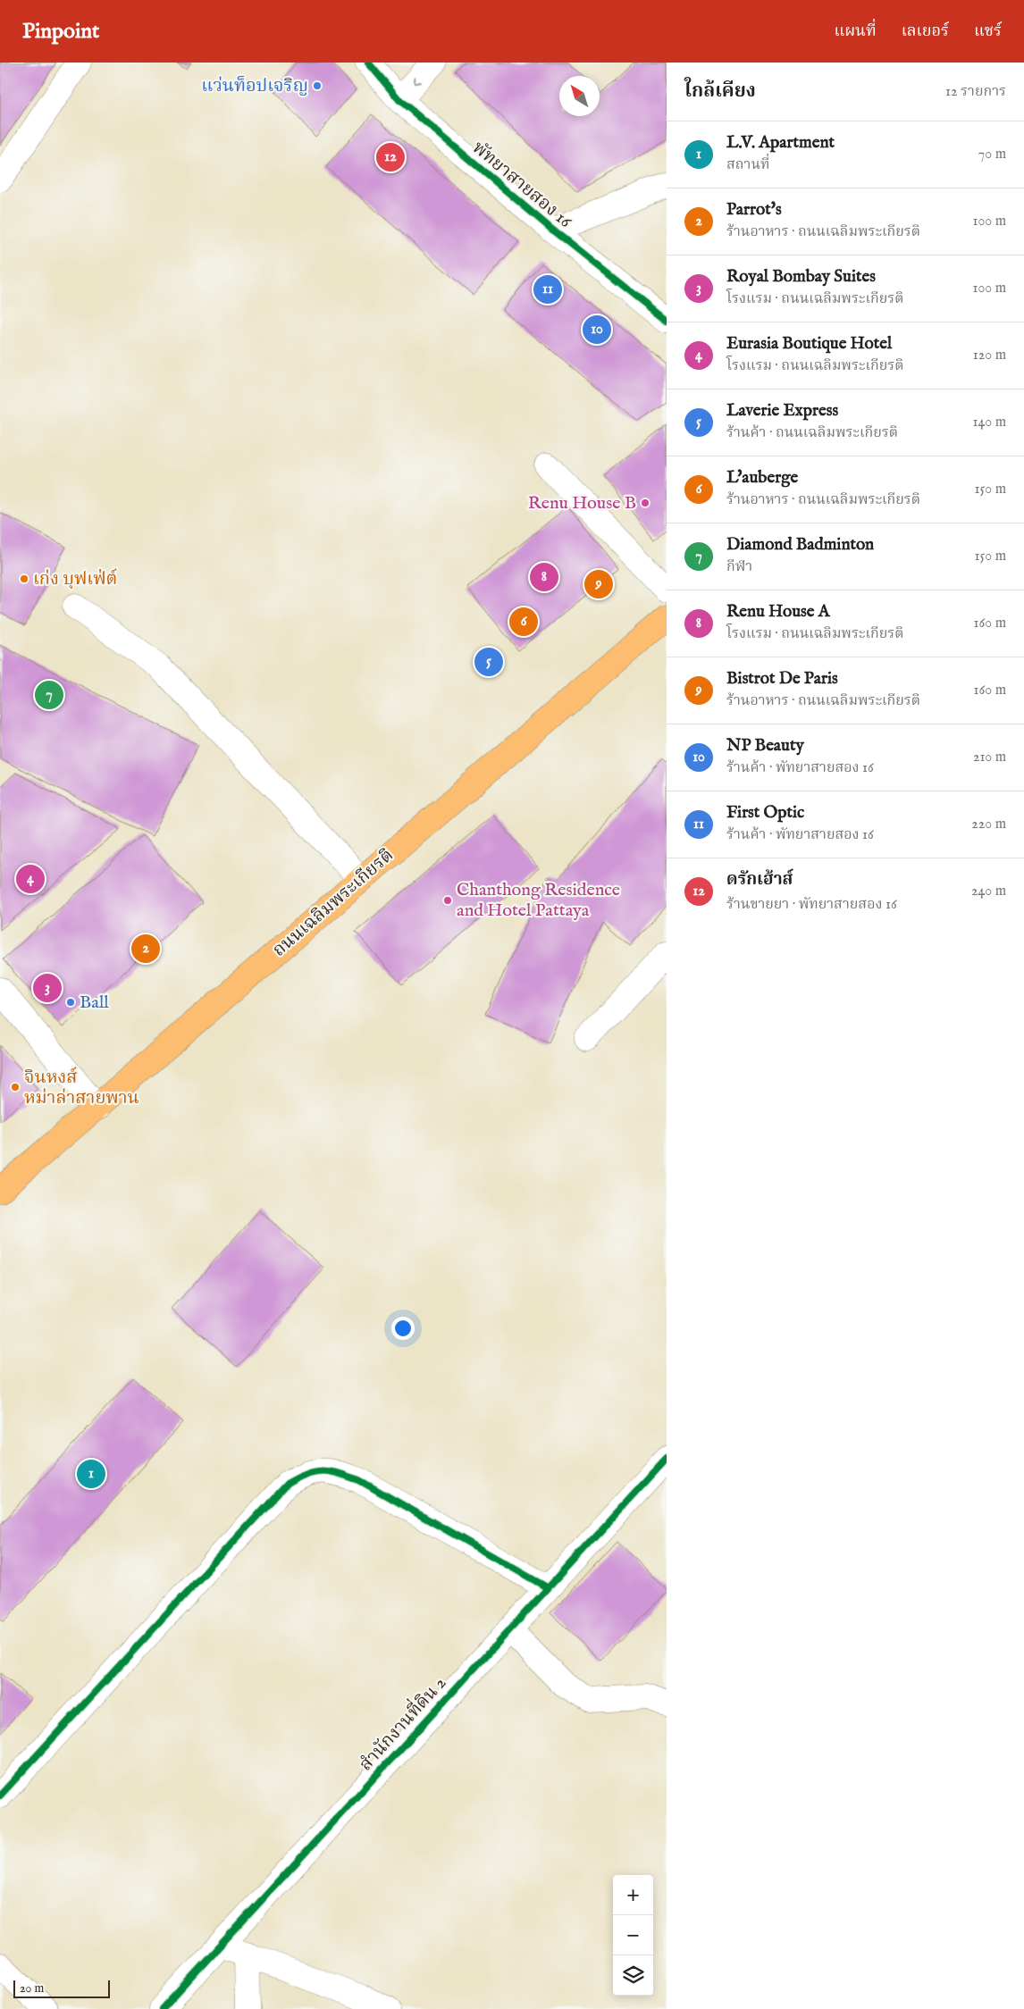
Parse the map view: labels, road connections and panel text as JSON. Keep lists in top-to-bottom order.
{
  "streets": {
    "main road": ["ถนนเฉลิมพระเกียรติ"],
    "street": ["พัทยาสายสอง 16", "สำนักงานที่ดิน 2"]
  },
  "places": [
    "แว่นท็อปเจริญ",
    "Renu House B",
    "เก่ง บุฟเฟ่ต์",
    "Chanthong Residence and Hotel Pattaya",
    "Ball",
    "จินหงส์ หม่าล่าสายพาน"
  ],
  "scale_bar": "20 m",
  "north": "top left",
  "page": {
    "header": "Pinpoint",
    "nav": ["แผนที่", "เลเยอร์", "แชร์"],
    "heading": ["ใกล้เคียง", "12 รายการ"],
    "list": [
      {
        "mark": "1",
        "name": "L.V. Apartment",
        "note": "สถานที่",
        "value": "70 m"
      },
      {
        "mark": "2",
        "name": "Parrot's",
        "note": "ร้านอาหาร · ถนนเฉลิมพระเกียรติ",
        "value": "100 m"
      },
      {
        "mark": "3",
        "name": "Royal Bombay Suites",
        "note": "โรงแรม · ถนนเฉลิมพระเกียรติ",
        "value": "100 m"
      },
      {
        "mark": "4",
        "name": "Eurasia Boutique Hotel",
        "note": "โรงแรม · ถนนเฉลิมพระเกียรติ",
        "value": "120 m"
      },
      {
        "mark": "5",
        "name": "Laverie Express",
        "note": "ร้านค้า · ถนนเฉลิมพระเกียรติ",
        "value": "140 m"
      },
      {
        "mark": "6",
        "name": "L'auberge",
        "note": "ร้านอาหาร · ถนนเฉลิมพระเกียรติ",
        "value": "150 m"
      },
      {
        "mark": "7",
        "name": "Diamond Badminton",
        "note": "กีฬา",
        "value": "150 m"
      },
      {
        "mark": "8",
        "name": "Renu House A",
        "note": "โรงแรม · ถนนเฉลิมพระเกียรติ",
        "value": "160 m"
      },
      {
        "mark": "9",
        "name": "Bistrot De Paris",
        "note": "ร้านอาหาร · ถนนเฉลิมพระเกียรติ",
        "value": "160 m"
      },
      {
        "mark": "10",
        "name": "NP Beauty",
        "note": "ร้านค้า · พัทยาสายสอง 16",
        "value": "210 m"
      },
      {
        "mark": "11",
        "name": "First Optic",
        "note": "ร้านค้า · พัทยาสายสอง 16",
        "value": "220 m"
      },
      {
        "mark": "12",
        "name": "ดรักเฮ้าส์",
        "note": "ร้านขายยา · พัทยาสายสอง 16",
        "value": "240 m"
      }
    ],
    "pins": [
      "12",
      "11",
      "10",
      "8",
      "9",
      "6",
      "5",
      "7",
      "4",
      "2",
      "3",
      "1"
    ],
    "map_buttons": ["+", "−"],
    "scale": "20 m"
  }
}
